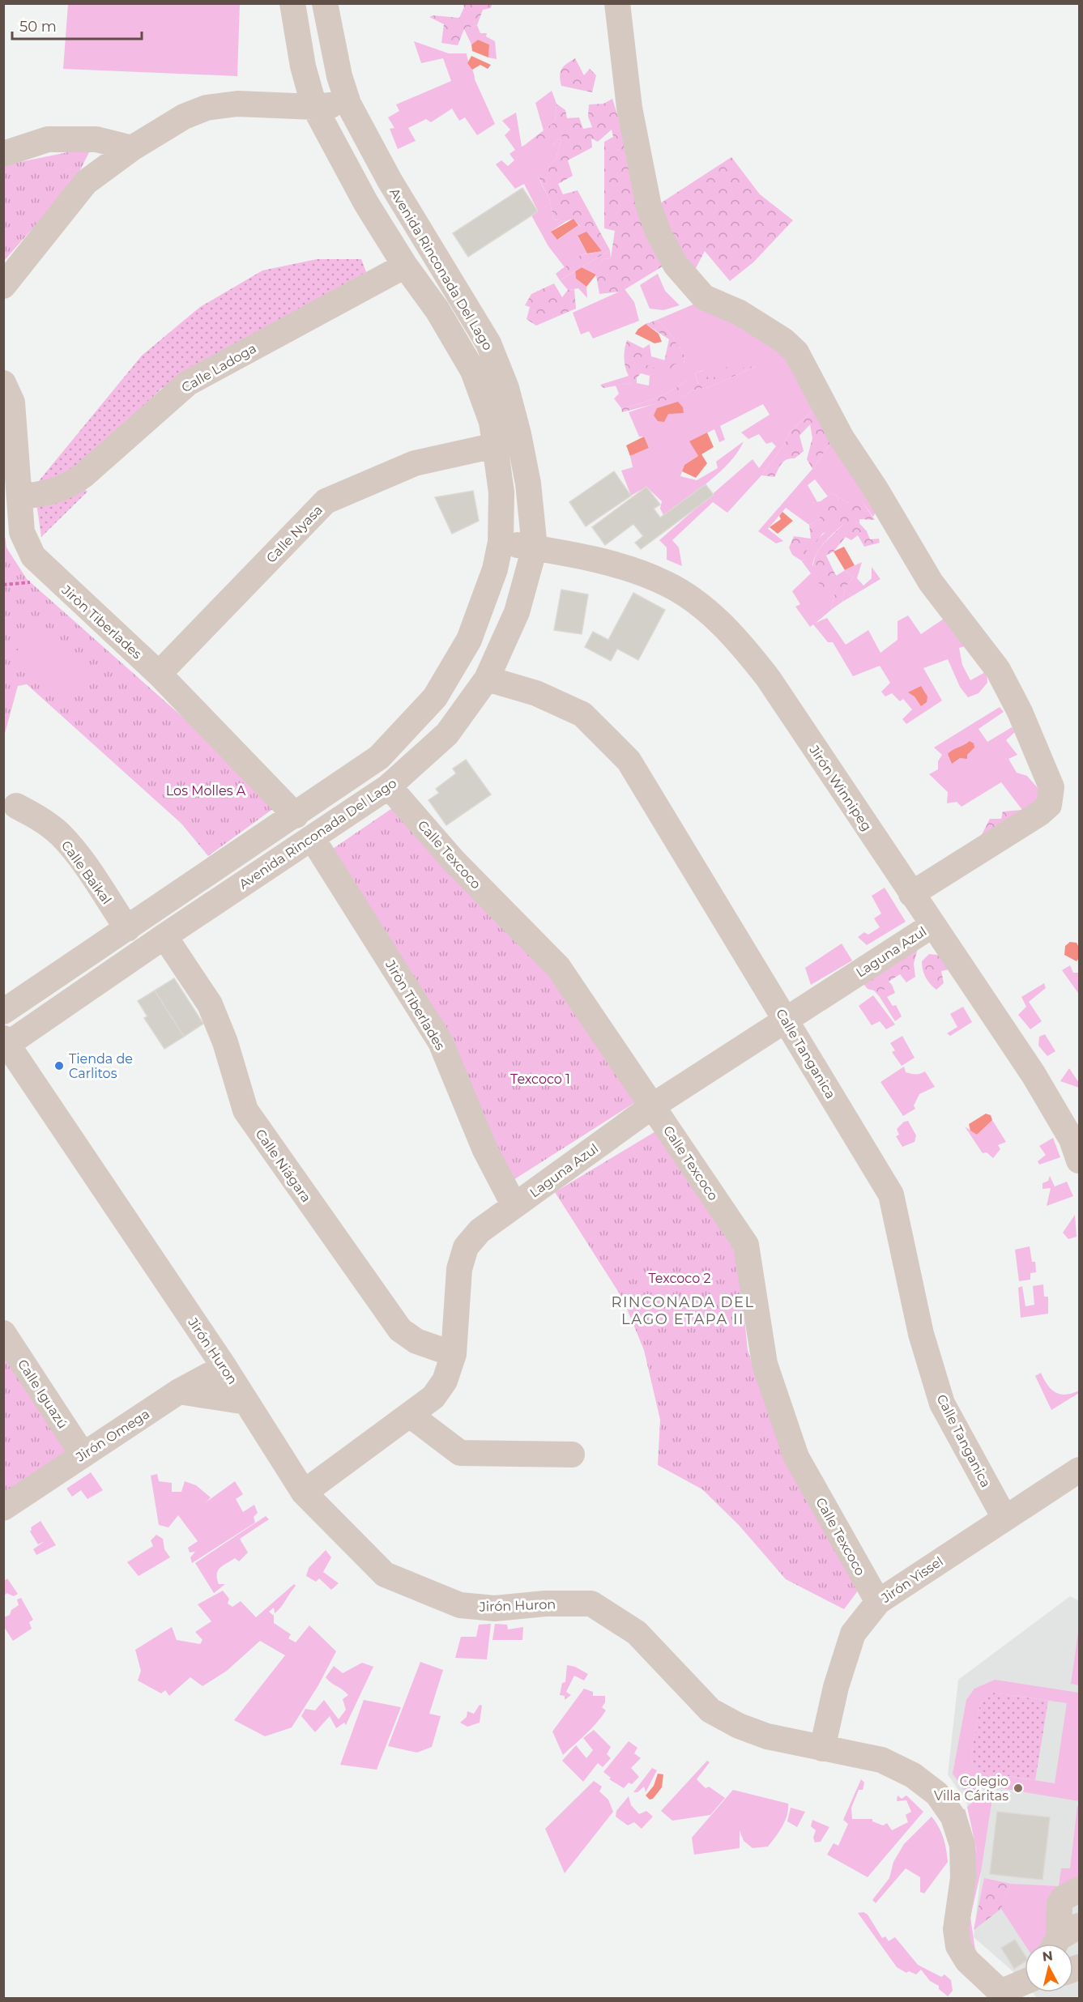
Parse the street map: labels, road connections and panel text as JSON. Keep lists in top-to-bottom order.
{
  "streets": {
    "street": [
      "Avenida Rinconada Del Lago",
      "Calle Ladoga",
      "Calle Nyasa",
      "Jiròn Tiberlades",
      "Jirón Winnipeg",
      "Calle Texcoco",
      "Calle Baikal",
      "Laguna Azul",
      "Calle Tanganica",
      "Calle Niágara",
      "Jirón Huron",
      "Calle Iguazú",
      "Jirón Omega",
      "Jirón Yissel"
    ]
  },
  "crossings": [
    ["Avenida Rinconada Del Lago", "Calle Ladoga"],
    ["Avenida Rinconada Del Lago", "Calle Nyasa"],
    ["Avenida Rinconada Del Lago", "Jiròn Tiberlades"],
    ["Avenida Rinconada Del Lago", "Jirón Winnipeg"],
    ["Avenida Rinconada Del Lago", "Calle Texcoco"],
    ["Avenida Rinconada Del Lago", "Calle Baikal"],
    ["Avenida Rinconada Del Lago", "Calle Tanganica"],
    ["Avenida Rinconada Del Lago", "Calle Niágara"],
    ["Avenida Rinconada Del Lago", "Jirón Huron"],
    ["Calle Ladoga", "Jiròn Tiberlades"],
    ["Calle Nyasa", "Jiròn Tiberlades"],
    ["Jiròn Tiberlades", "Laguna Azul"],
    ["Jirón Winnipeg", "Laguna Azul"],
    ["Calle Texcoco", "Laguna Azul"],
    ["Calle Texcoco", "Jirón Yissel"],
    ["Laguna Azul", "Calle Tanganica"],
    ["Laguna Azul", "Calle Niágara"],
    ["Laguna Azul", "Jirón Huron"],
    ["Calle Tanganica", "Jirón Yissel"],
    ["Jirón Huron", "Jirón Omega"],
    ["Jirón Huron", "Jirón Yissel"],
    ["Calle Iguazú", "Jirón Omega"]
  ],
  "districts": ["RINCONADA DEL LAGO ETAPA II"],
  "parks": ["Los Molles A", "Texcoco 1", "Texcoco 2"],
  "places": ["Tienda de Carlitos", "Colegio Villa Cáritas"],
  "scale_bar": "50 m",
  "north": "top"
}
